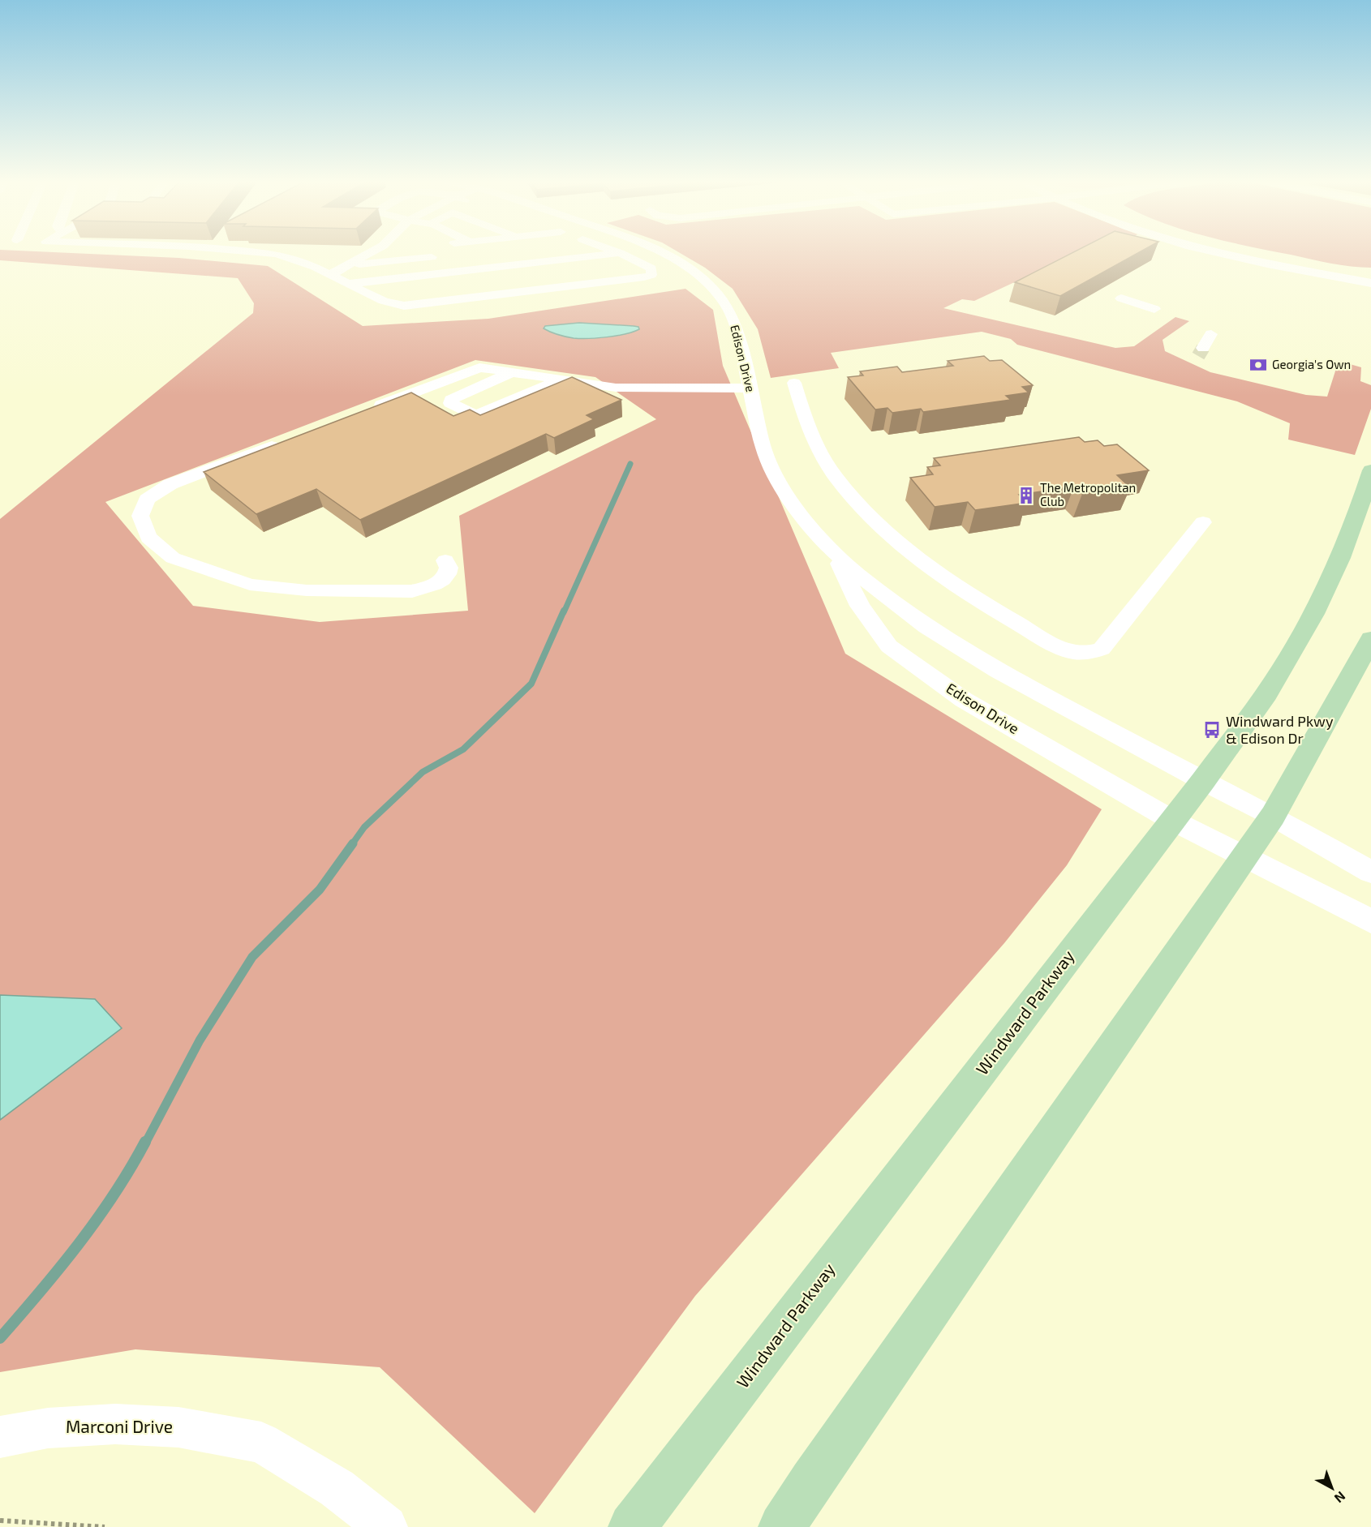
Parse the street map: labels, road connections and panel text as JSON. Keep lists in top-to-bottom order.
{
  "streets": {
    "main road": ["Windward Parkway"],
    "street": ["Edison Drive", "Marconi Drive"]
  },
  "crossings": [
    ["Edison Drive", "Windward Parkway"]
  ],
  "places": {
    "bank": ["Georgia's Own"],
    "building": ["The Metropolitan Club"],
    "bus stop": ["Windward Pkwy & Edison Dr"]
  },
  "north": "bottom right"
}
